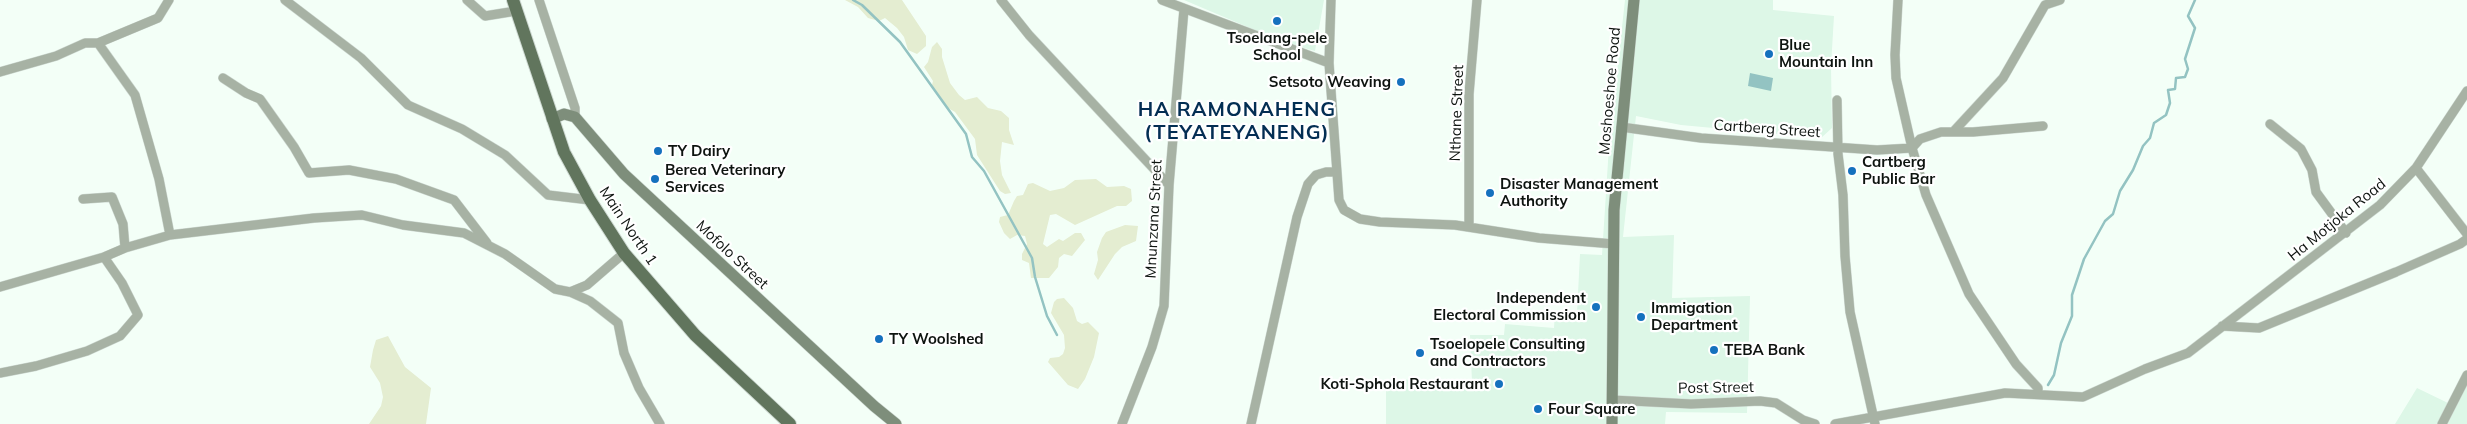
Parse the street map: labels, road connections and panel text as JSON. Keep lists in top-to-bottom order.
{
  "streets": {
    "main road": ["Moshoeshoe Road", "Main North 1", "Mofolo Street"],
    "street": [
      "Nthane Street",
      "Cartberg Street",
      "Mnunzana Street",
      "Ha Motjoka Road",
      "Post Street"
    ]
  },
  "crossings": [
    ["Moshoeshoe Road", "Cartberg Street"],
    ["Moshoeshoe Road", "Post Street"]
  ],
  "districts": ["HA RAMONAHENG (TEYATEYANENG)"],
  "places": [
    "Tsoelang-pele School",
    "Blue Mountain Inn",
    "Setsoto Weaving",
    "TY Dairy",
    "Cartberg Public Bar",
    "Berea Veterinary Services",
    "Disaster Management Authority",
    "Independent Electoral Commission",
    "Immigation Department",
    "TY Woolshed",
    "TEBA Bank",
    "Tsoelopele Consulting and Contractors",
    "Koti-Sphola Restaurant",
    "Four Square"
  ]
}
